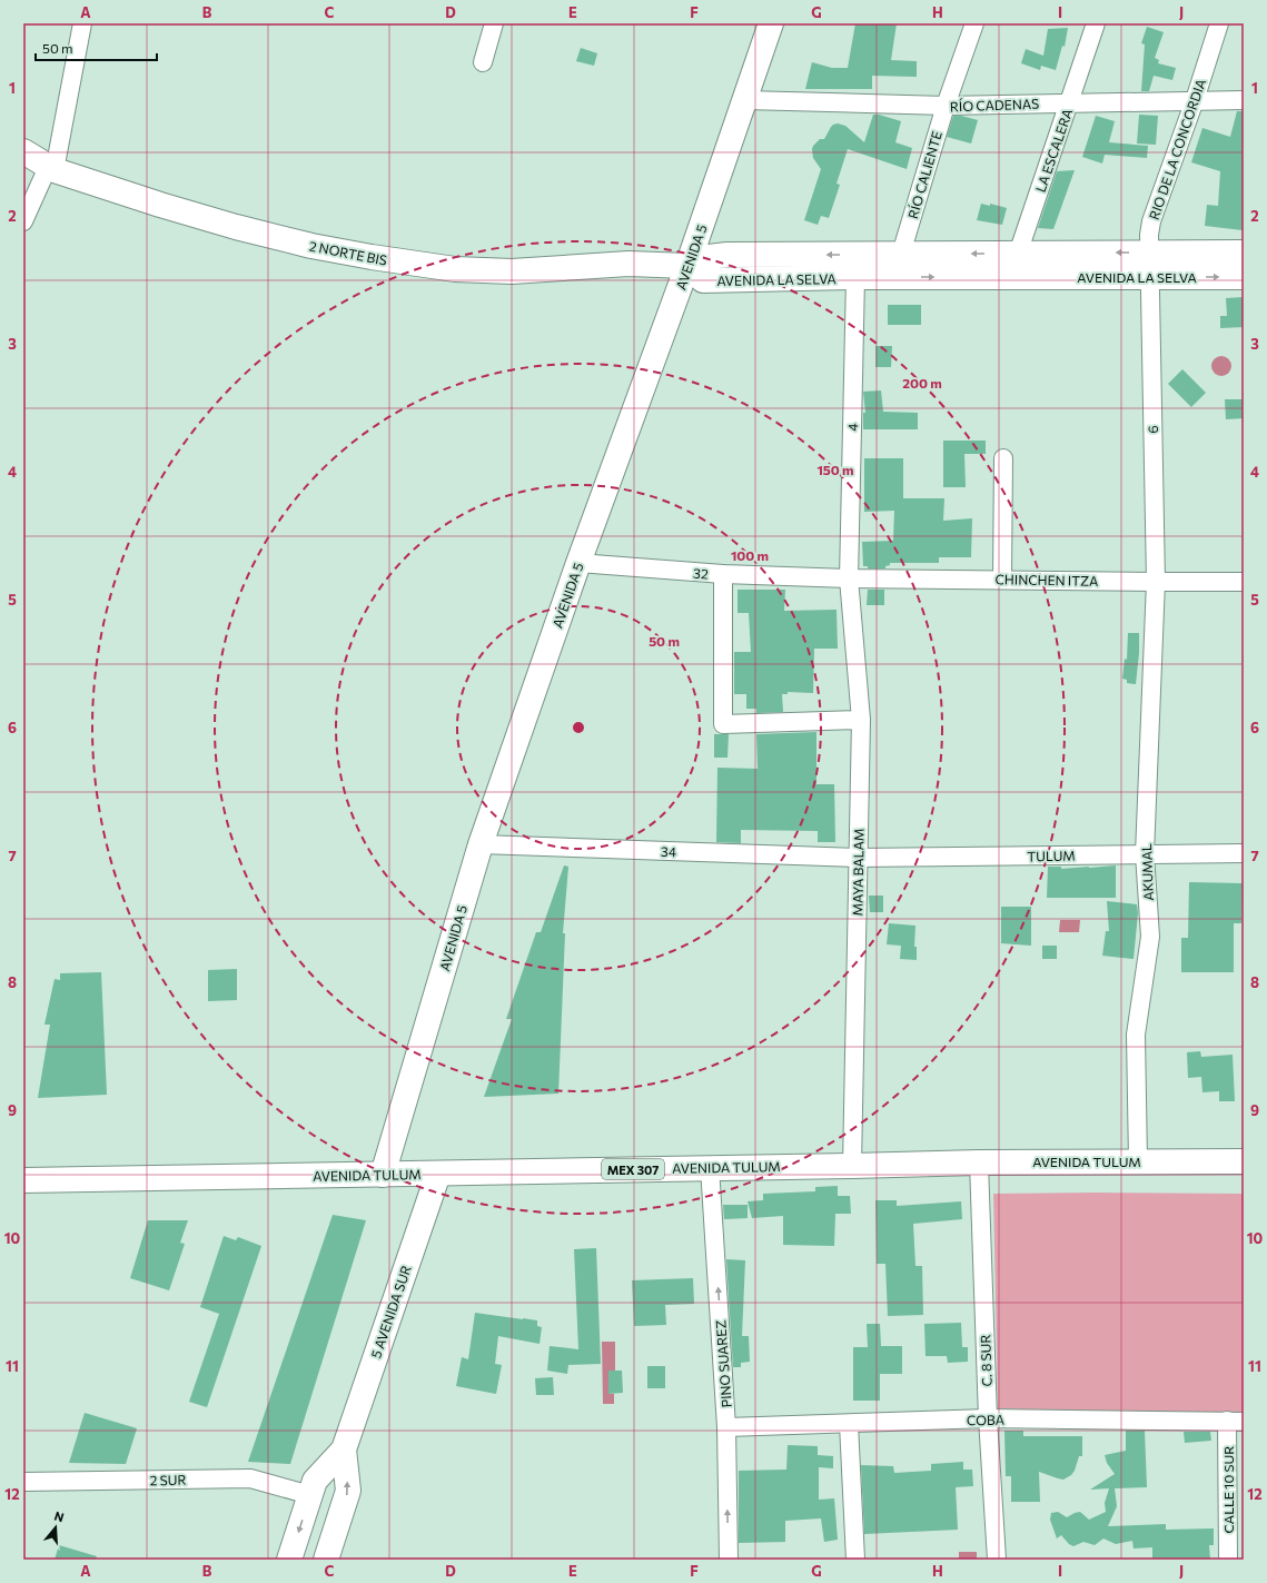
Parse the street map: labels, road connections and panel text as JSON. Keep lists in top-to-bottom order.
{
  "streets": {
    "main road": [
      "2 NORTE BIS",
      "AVENIDA 5",
      "AVENIDA LA SELVA",
      "AVENIDA TULUM",
      "MEX 307",
      "5 AVENIDA SUR"
    ],
    "street": [
      "RÍO CADENAS",
      "RIO DE LA CONCORDIA",
      "LA ESCALERA",
      "RÍO CALIENTE",
      "4",
      "6",
      "32",
      "CHINCHEN ITZA",
      "34",
      "TULUM",
      "MAYA BALAM",
      "AKUMAL",
      "C. 8 SUR",
      "PINO SUAREZ",
      "COBA",
      "2 SUR",
      "CALLE 10 SUR"
    ]
  },
  "crossings": [
    ["RÍO CADENAS", "RIO DE LA CONCORDIA"],
    ["RÍO CADENAS", "LA ESCALERA"],
    ["RÍO CADENAS", "RÍO CALIENTE"],
    ["RÍO CADENAS", "AVENIDA 5"],
    ["RIO DE LA CONCORDIA", "AVENIDA LA SELVA"],
    ["RIO DE LA CONCORDIA", "6"],
    ["LA ESCALERA", "AVENIDA LA SELVA"],
    ["RÍO CALIENTE", "AVENIDA LA SELVA"],
    ["2 NORTE BIS", "AVENIDA 5"],
    ["2 NORTE BIS", "AVENIDA LA SELVA"],
    ["AVENIDA 5", "AVENIDA LA SELVA"],
    ["AVENIDA 5", "32"],
    ["AVENIDA 5", "34"],
    ["AVENIDA 5", "AVENIDA TULUM"],
    ["AVENIDA LA SELVA", "4"],
    ["AVENIDA LA SELVA", "6"],
    ["4", "32"],
    ["4", "CHINCHEN ITZA"],
    ["4", "MAYA BALAM"],
    ["6", "CHINCHEN ITZA"],
    ["6", "AKUMAL"],
    ["32", "CHINCHEN ITZA"],
    ["32", "MAYA BALAM"],
    ["CHINCHEN ITZA", "MAYA BALAM"],
    ["CHINCHEN ITZA", "AKUMAL"],
    ["34", "TULUM"],
    ["34", "MAYA BALAM"],
    ["TULUM", "MAYA BALAM"],
    ["TULUM", "AKUMAL"],
    ["MAYA BALAM", "AVENIDA TULUM"],
    ["AKUMAL", "AVENIDA TULUM"],
    ["AVENIDA TULUM", "5 AVENIDA SUR"],
    ["AVENIDA TULUM", "C. 8 SUR"],
    ["AVENIDA TULUM", "PINO SUAREZ"],
    ["C. 8 SUR", "COBA"],
    ["PINO SUAREZ", "COBA"],
    ["COBA", "CALLE 10 SUR"]
  ],
  "scale_bar": "50 m",
  "north": "top",
  "grid": {
    "columns": [
      "A",
      "B",
      "C",
      "D",
      "E",
      "F",
      "G",
      "H",
      "I",
      "J"
    ],
    "rows": [
      "1",
      "2",
      "3",
      "4",
      "5",
      "6",
      "7",
      "8",
      "9",
      "10",
      "11",
      "12"
    ]
  },
  "rings": [
    "200 m",
    "150 m",
    "100 m",
    "50 m"
  ]
}
